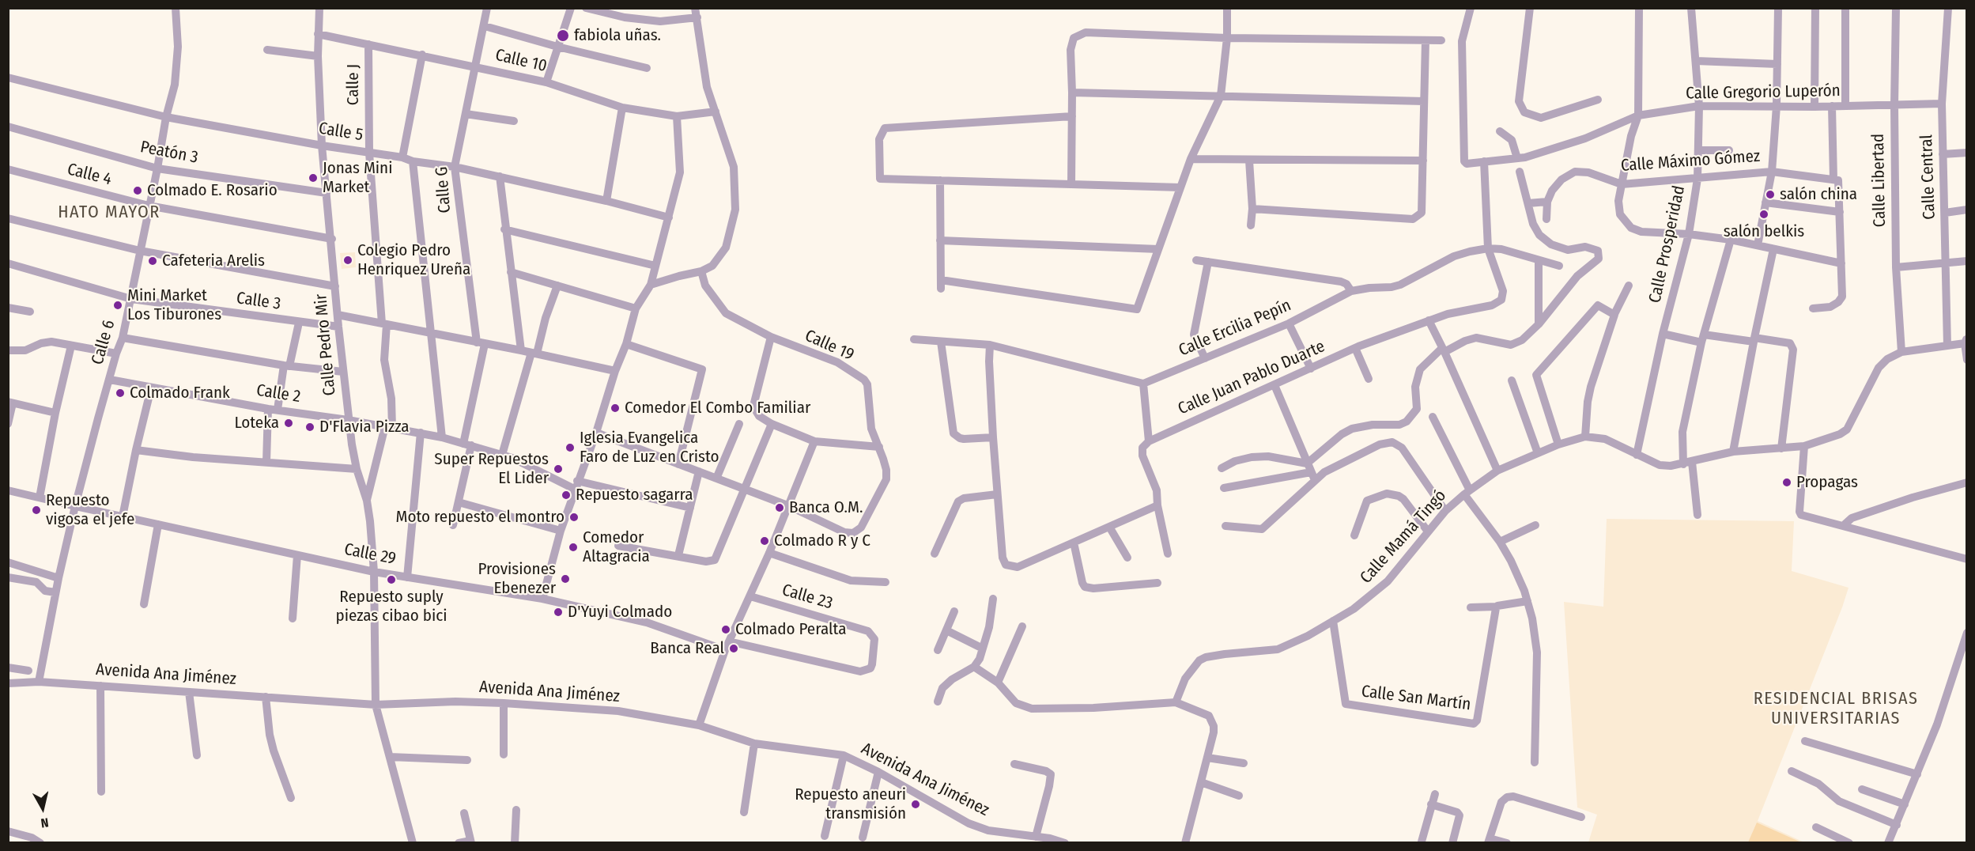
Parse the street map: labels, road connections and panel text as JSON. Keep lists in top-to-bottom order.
{
  "streets": {
    "street": [
      "Calle 10",
      "Calle J",
      "Calle Gregorio Luperón",
      "Calle 5",
      "Peatón 3",
      "Calle Máximo Gómez",
      "Calle 4",
      "Calle Central",
      "Calle Libertad",
      "Calle G",
      "Calle Prosperidad",
      "Calle 3",
      "Calle Ercilia Pepín",
      "Calle 6",
      "Calle Pedro Mir",
      "Calle 19",
      "Calle Juan Pablo Duarte",
      "Calle 2",
      "Calle Mamá Tingó",
      "Calle 29",
      "Calle 23",
      "Avenida Ana Jiménez",
      "Calle San Martín"
    ]
  },
  "crossings": [
    ["Calle 10", "Calle J"],
    ["Calle 10", "Calle G"],
    ["Calle 10", "Calle Pedro Mir"],
    ["Calle J", "Calle 5"],
    ["Calle J", "Calle Pedro Mir"],
    ["Calle J", "Calle 2"],
    ["Calle Gregorio Luperón", "Calle Central"],
    ["Calle Gregorio Luperón", "Calle Libertad"],
    ["Calle Gregorio Luperón", "Calle Prosperidad"],
    ["Calle 5", "Calle G"],
    ["Calle 5", "Calle 6"],
    ["Calle 5", "Calle Pedro Mir"],
    ["Peatón 3", "Calle 6"],
    ["Peatón 3", "Calle Pedro Mir"],
    ["Calle Máximo Gómez", "Calle Prosperidad"],
    ["Calle 4", "Calle 6"],
    ["Calle 4", "Calle Pedro Mir"],
    ["Calle Central", "Calle Mamá Tingó"],
    ["Calle Libertad", "Calle Mamá Tingó"],
    ["Calle G", "Calle 2"],
    ["Calle Prosperidad", "Calle Mamá Tingó"],
    ["Calle 3", "Calle 6"],
    ["Calle 3", "Calle Pedro Mir"],
    ["Calle Ercilia Pepín", "Calle Juan Pablo Duarte"],
    ["Calle 6", "Calle 2"],
    ["Calle 6", "Calle 29"],
    ["Calle 6", "Avenida Ana Jiménez"],
    ["Calle Pedro Mir", "Calle 2"],
    ["Calle Pedro Mir", "Calle 29"],
    ["Calle Pedro Mir", "Avenida Ana Jiménez"],
    ["Calle Mamá Tingó", "Calle San Martín"]
  ],
  "districts": ["HATO MAYOR", "RESIDENCIAL BRISAS UNIVERSITARIAS"],
  "places": [
    "fabiola uñas.",
    "Jonas Mini Market",
    "Colmado E. Rosario",
    "salón china",
    "salón belkis",
    "Colegio Pedro Henriquez Ureña",
    "Cafeteria Arelis",
    "Mini Market Los Tiburones",
    "Colmado Frank",
    "Comedor El Combo Familiar",
    "Loteka",
    "D'Flavia Pizza",
    "Iglesia Evangelica Faro de Luz en Cristo",
    "Super Repuestos El Lider",
    "Propagas",
    "Repuesto sagarra",
    "Banca O.M.",
    "Repuesto vigosa el jefe",
    "Moto repuesto el montro",
    "Colmado R y C",
    "Comedor Altagracia",
    "Provisiones Ebenezer",
    "Repuesto suply piezas cibao bici",
    "D'Yuyi Colmado",
    "Colmado Peralta",
    "Banca Real",
    "Repuesto aneuri transmisión"
  ],
  "north": "bottom"
}
